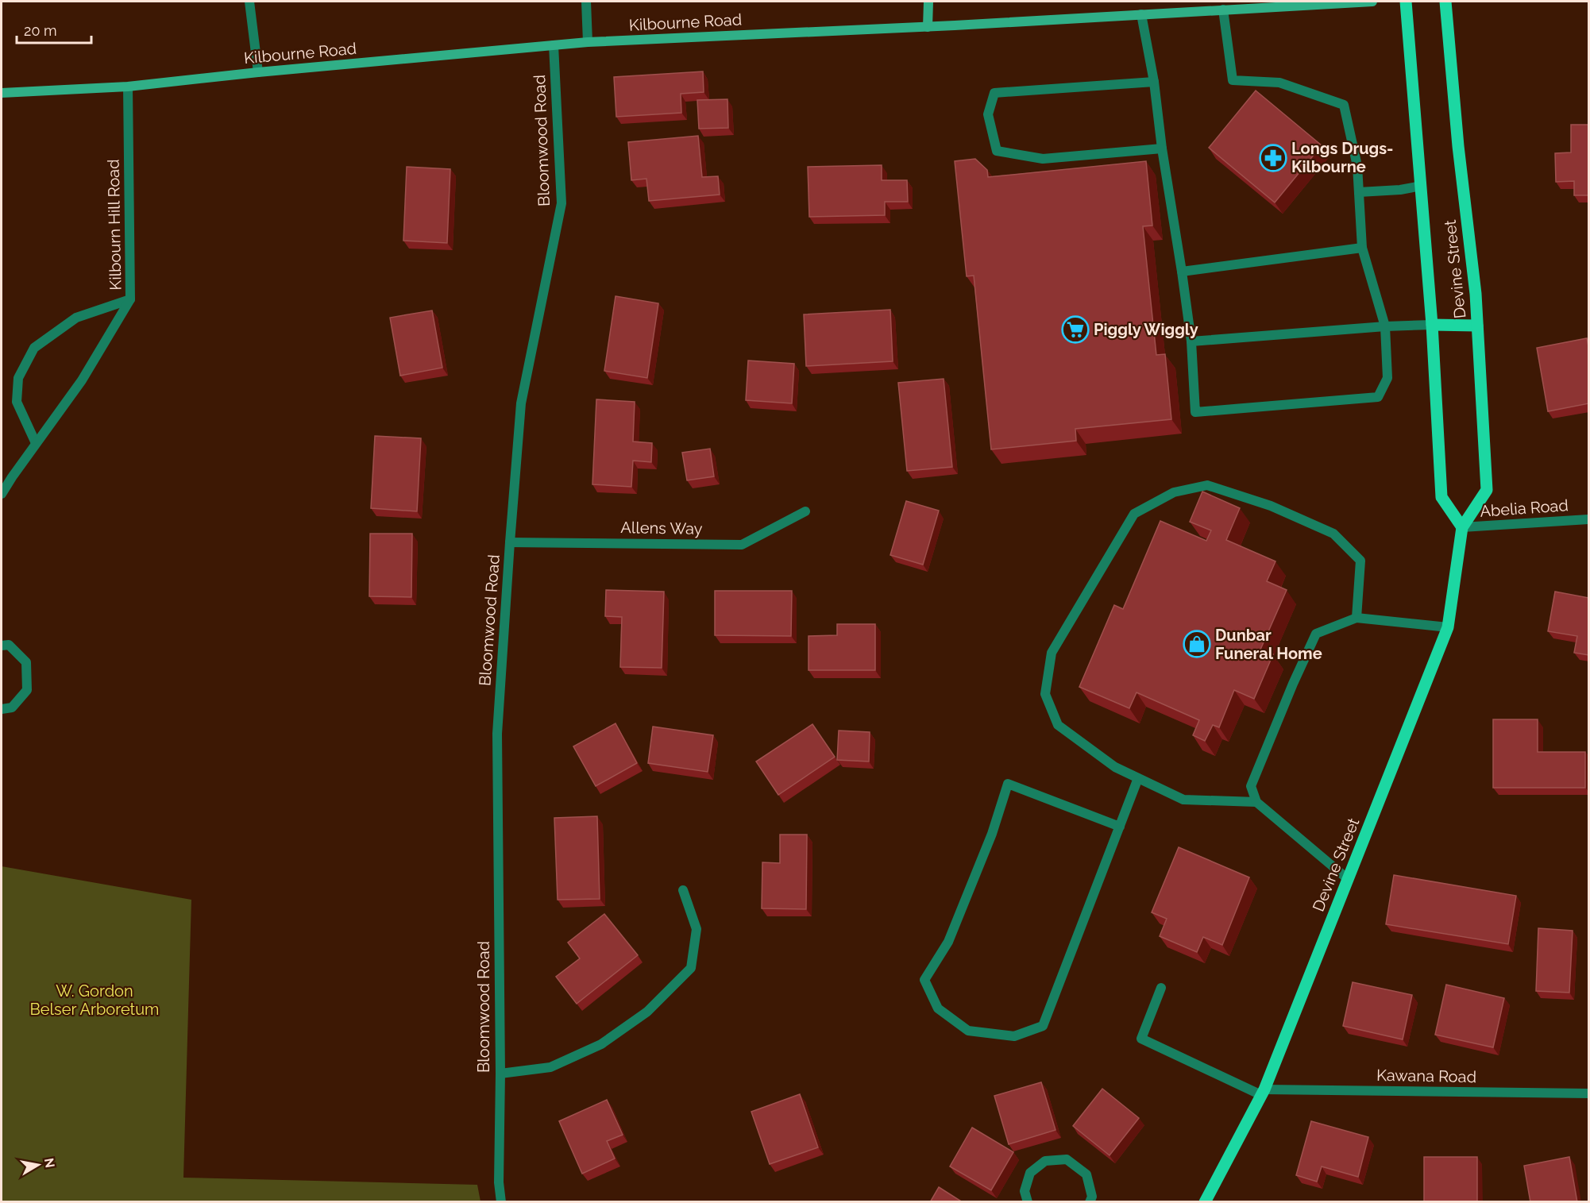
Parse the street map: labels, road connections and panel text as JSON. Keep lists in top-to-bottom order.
{
  "streets": {
    "main road": ["Devine Street"],
    "street": [
      "Kilbourne Road",
      "Bloomwood Road",
      "Kilbourn Hill Road",
      "Abelia Road",
      "Allens Way",
      "Kawana Road"
    ]
  },
  "crossings": [
    ["Kilbourne Road", "Bloomwood Road"],
    ["Kilbourne Road", "Kilbourn Hill Road"],
    ["Bloomwood Road", "Allens Way"],
    ["Devine Street", "Abelia Road"],
    ["Devine Street", "Kawana Road"]
  ],
  "parks": ["W. Gordon Belser Arboretum"],
  "places": {
    "pharmacy": ["Longs Drugs- Kilbourne"],
    "supermarket": ["Piggly Wiggly"],
    "shop": ["Dunbar Funeral Home"]
  },
  "scale_bar": "20 m",
  "north": "right"
}
